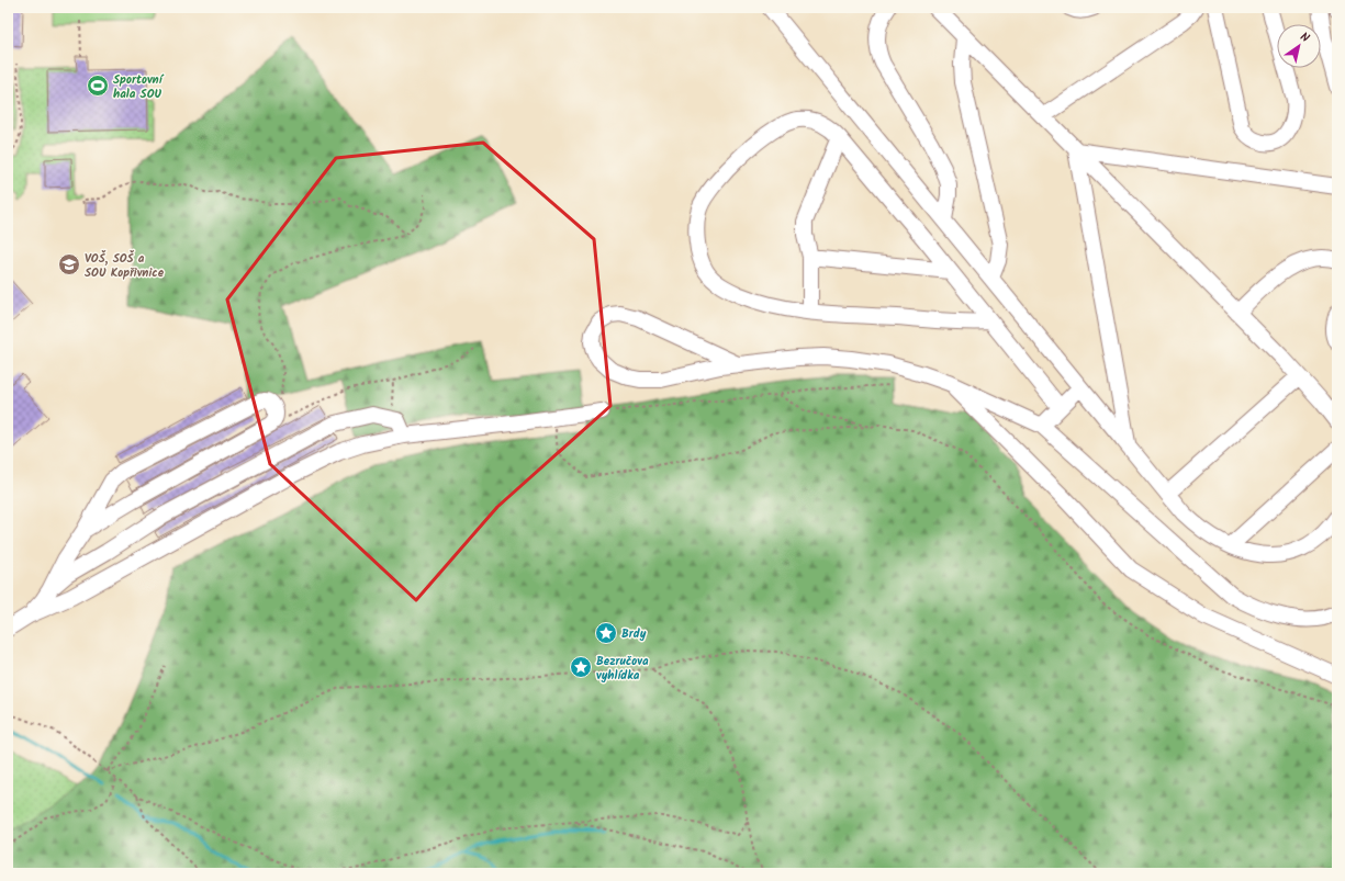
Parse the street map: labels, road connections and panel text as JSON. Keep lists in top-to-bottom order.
{
  "places": {
    "sports": ["Sportovní hala SOU"],
    "school or university": ["VOŠ, SOŠ a SOU Kopřivnice"],
    "place": ["Brdy", "Bezručova vyhlídka"]
  },
  "north": "top right"
}
